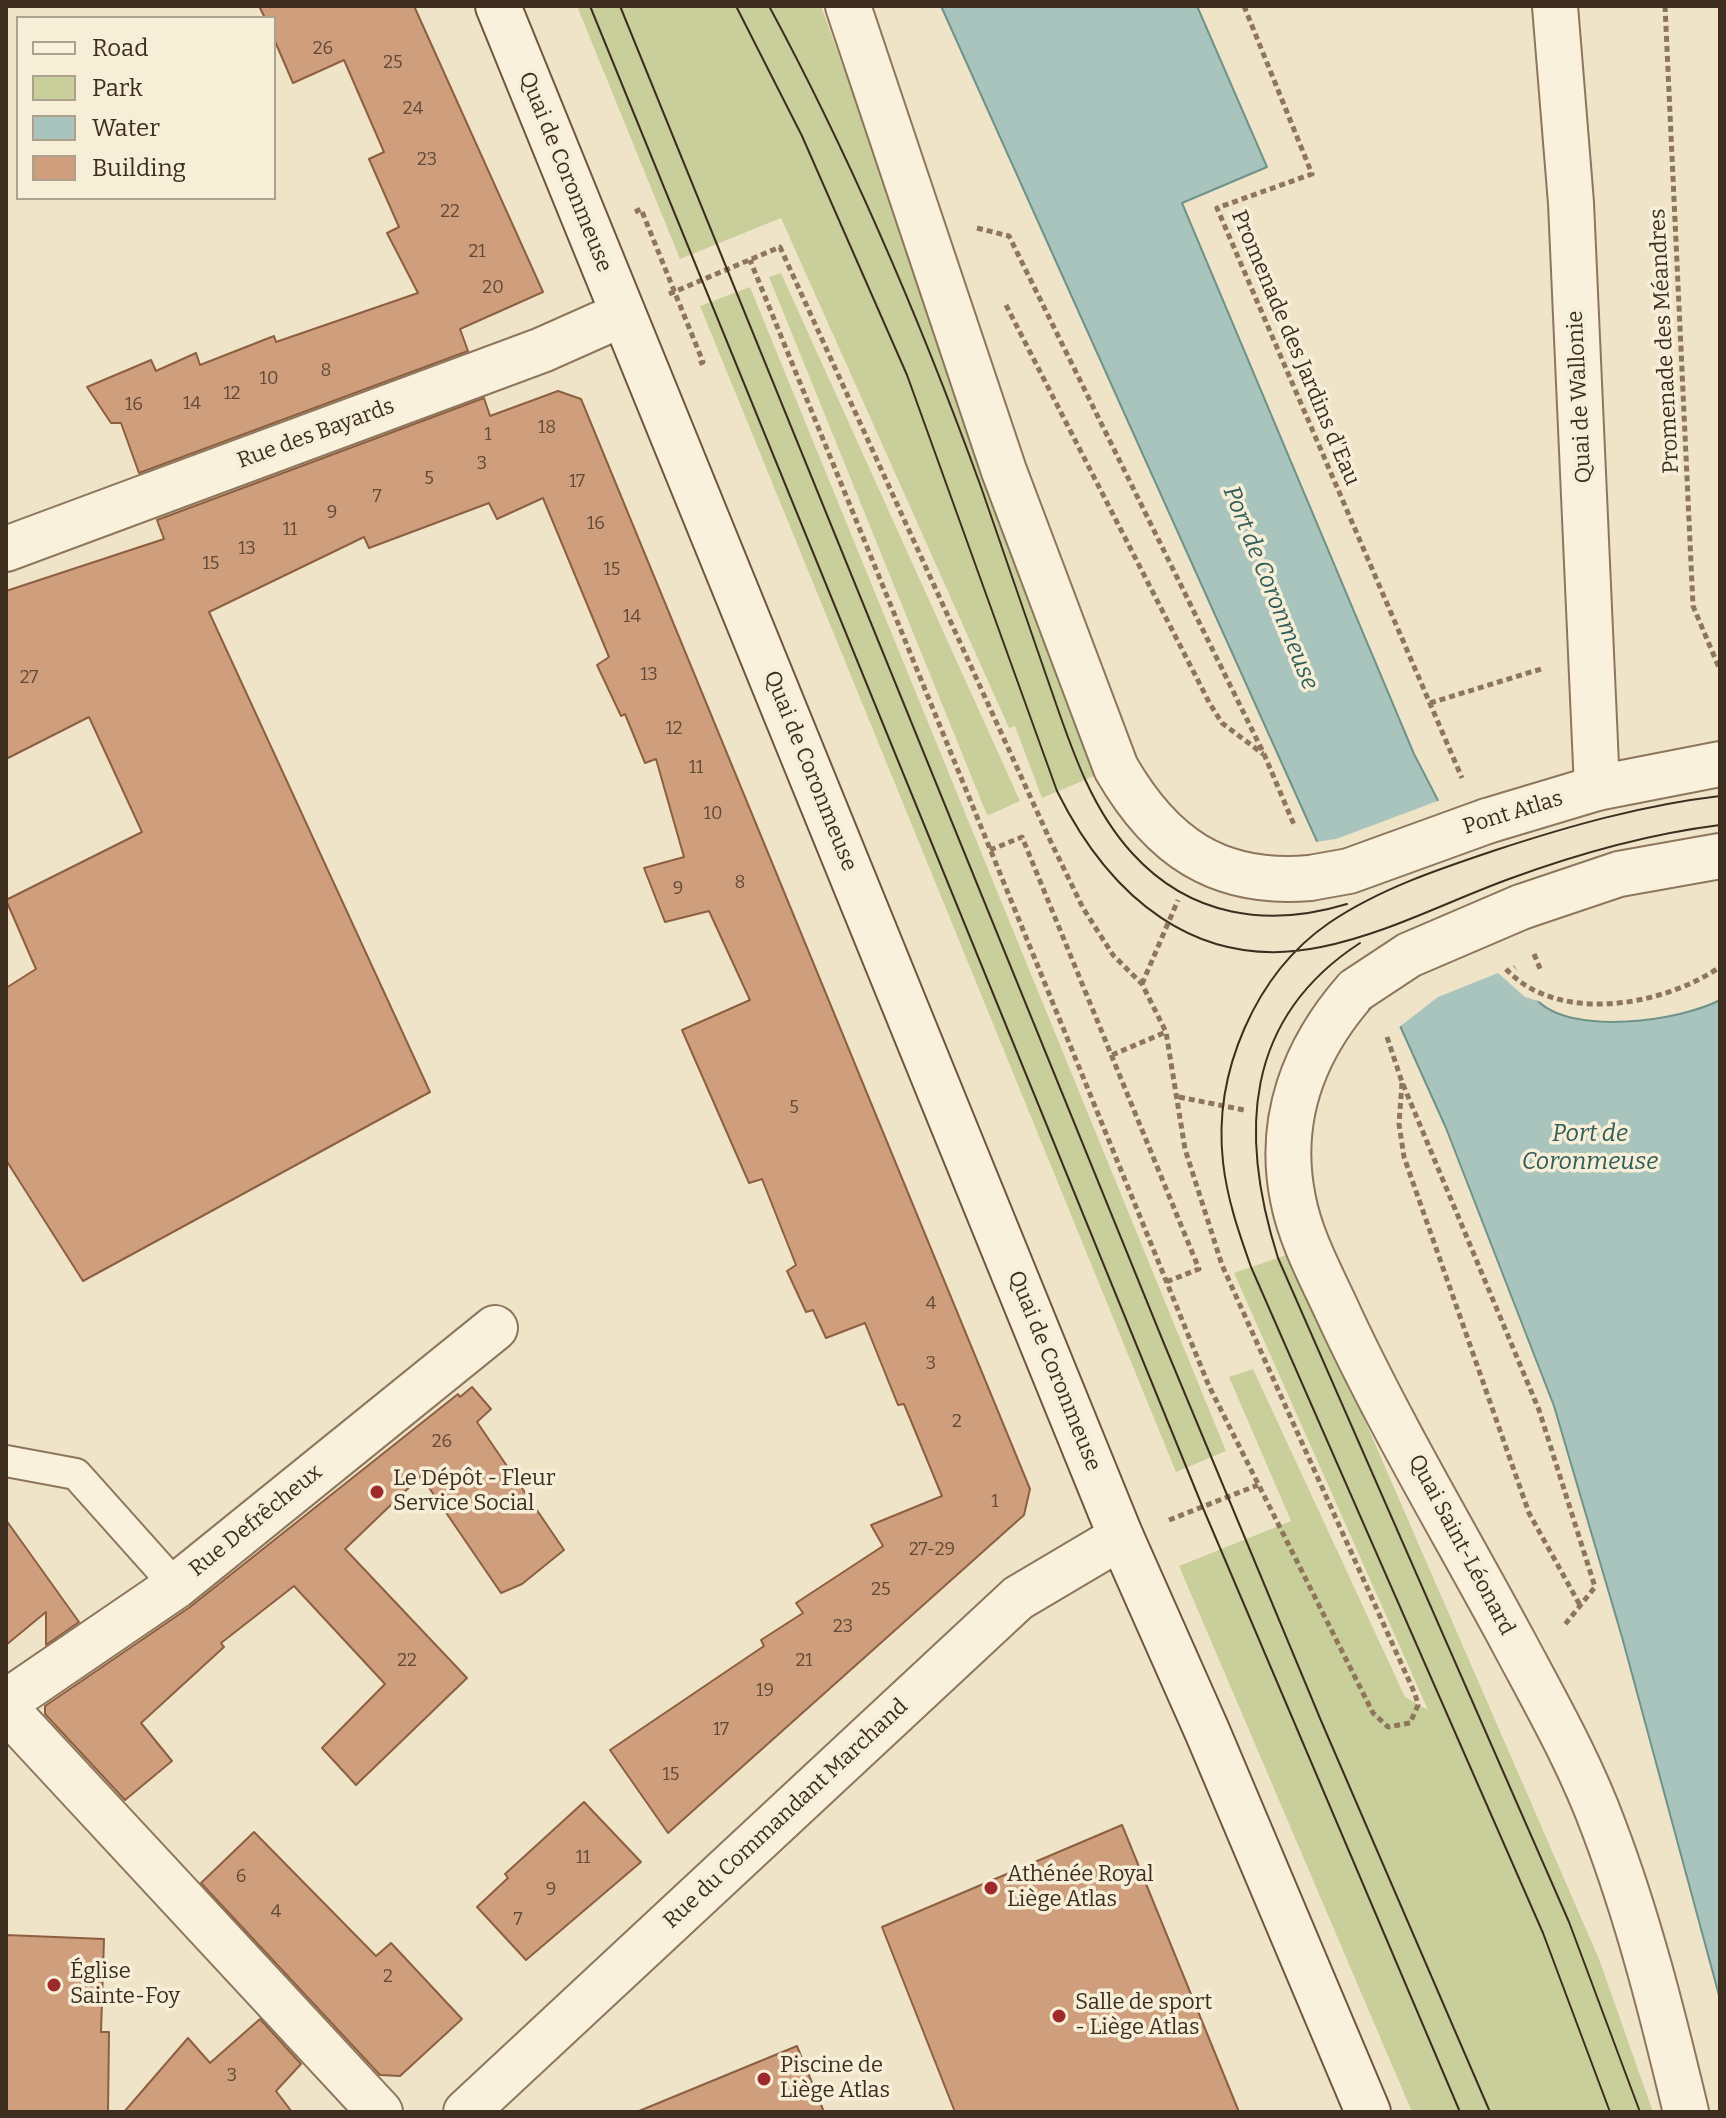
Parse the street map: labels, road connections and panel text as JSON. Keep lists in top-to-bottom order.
{
  "streets": {
    "street": [
      "Quai de Coronmeuse",
      "Quai de Wallonie",
      "Rue des Bayards",
      "Pont Atlas",
      "Rue Defrêcheux",
      "Quai Saint-Léonard",
      "Rue du Commandant Marchand"
    ],
    "path": ["Promenade des Méandres", "Promenade des Jardins d'Eau"]
  },
  "crossings": [
    ["Quai de Coronmeuse", "Rue des Bayards"],
    ["Quai de Coronmeuse", "Rue du Commandant Marchand"],
    ["Quai de Wallonie", "Pont Atlas"]
  ],
  "water": ["Port de Coronmeuse"],
  "places": [
    "Le Dépôt - Fleur Service Social",
    "Athénée Royal Liège Atlas",
    "Église Sainte-Foy",
    "Salle de sport - Liège Atlas",
    "Piscine de Liège Atlas"
  ],
  "house_numbers": [
    "26",
    "25",
    "24",
    "23",
    "22",
    "21",
    "20",
    "8",
    "10",
    "12",
    "14",
    "16",
    "18",
    "1",
    "3",
    "5",
    "17",
    "7",
    "9",
    "16",
    "11",
    "13",
    "15",
    "15",
    "14",
    "13",
    "27",
    "12",
    "11",
    "10",
    "8",
    "9",
    "5",
    "4",
    "3",
    "2",
    "26",
    "1",
    "27-29",
    "25",
    "23",
    "22",
    "21",
    "19",
    "17",
    "15",
    "11",
    "6",
    "9",
    "4",
    "7",
    "2",
    "3"
  ],
  "legend": [
    "Road",
    "Park",
    "Water",
    "Building"
  ]
}
